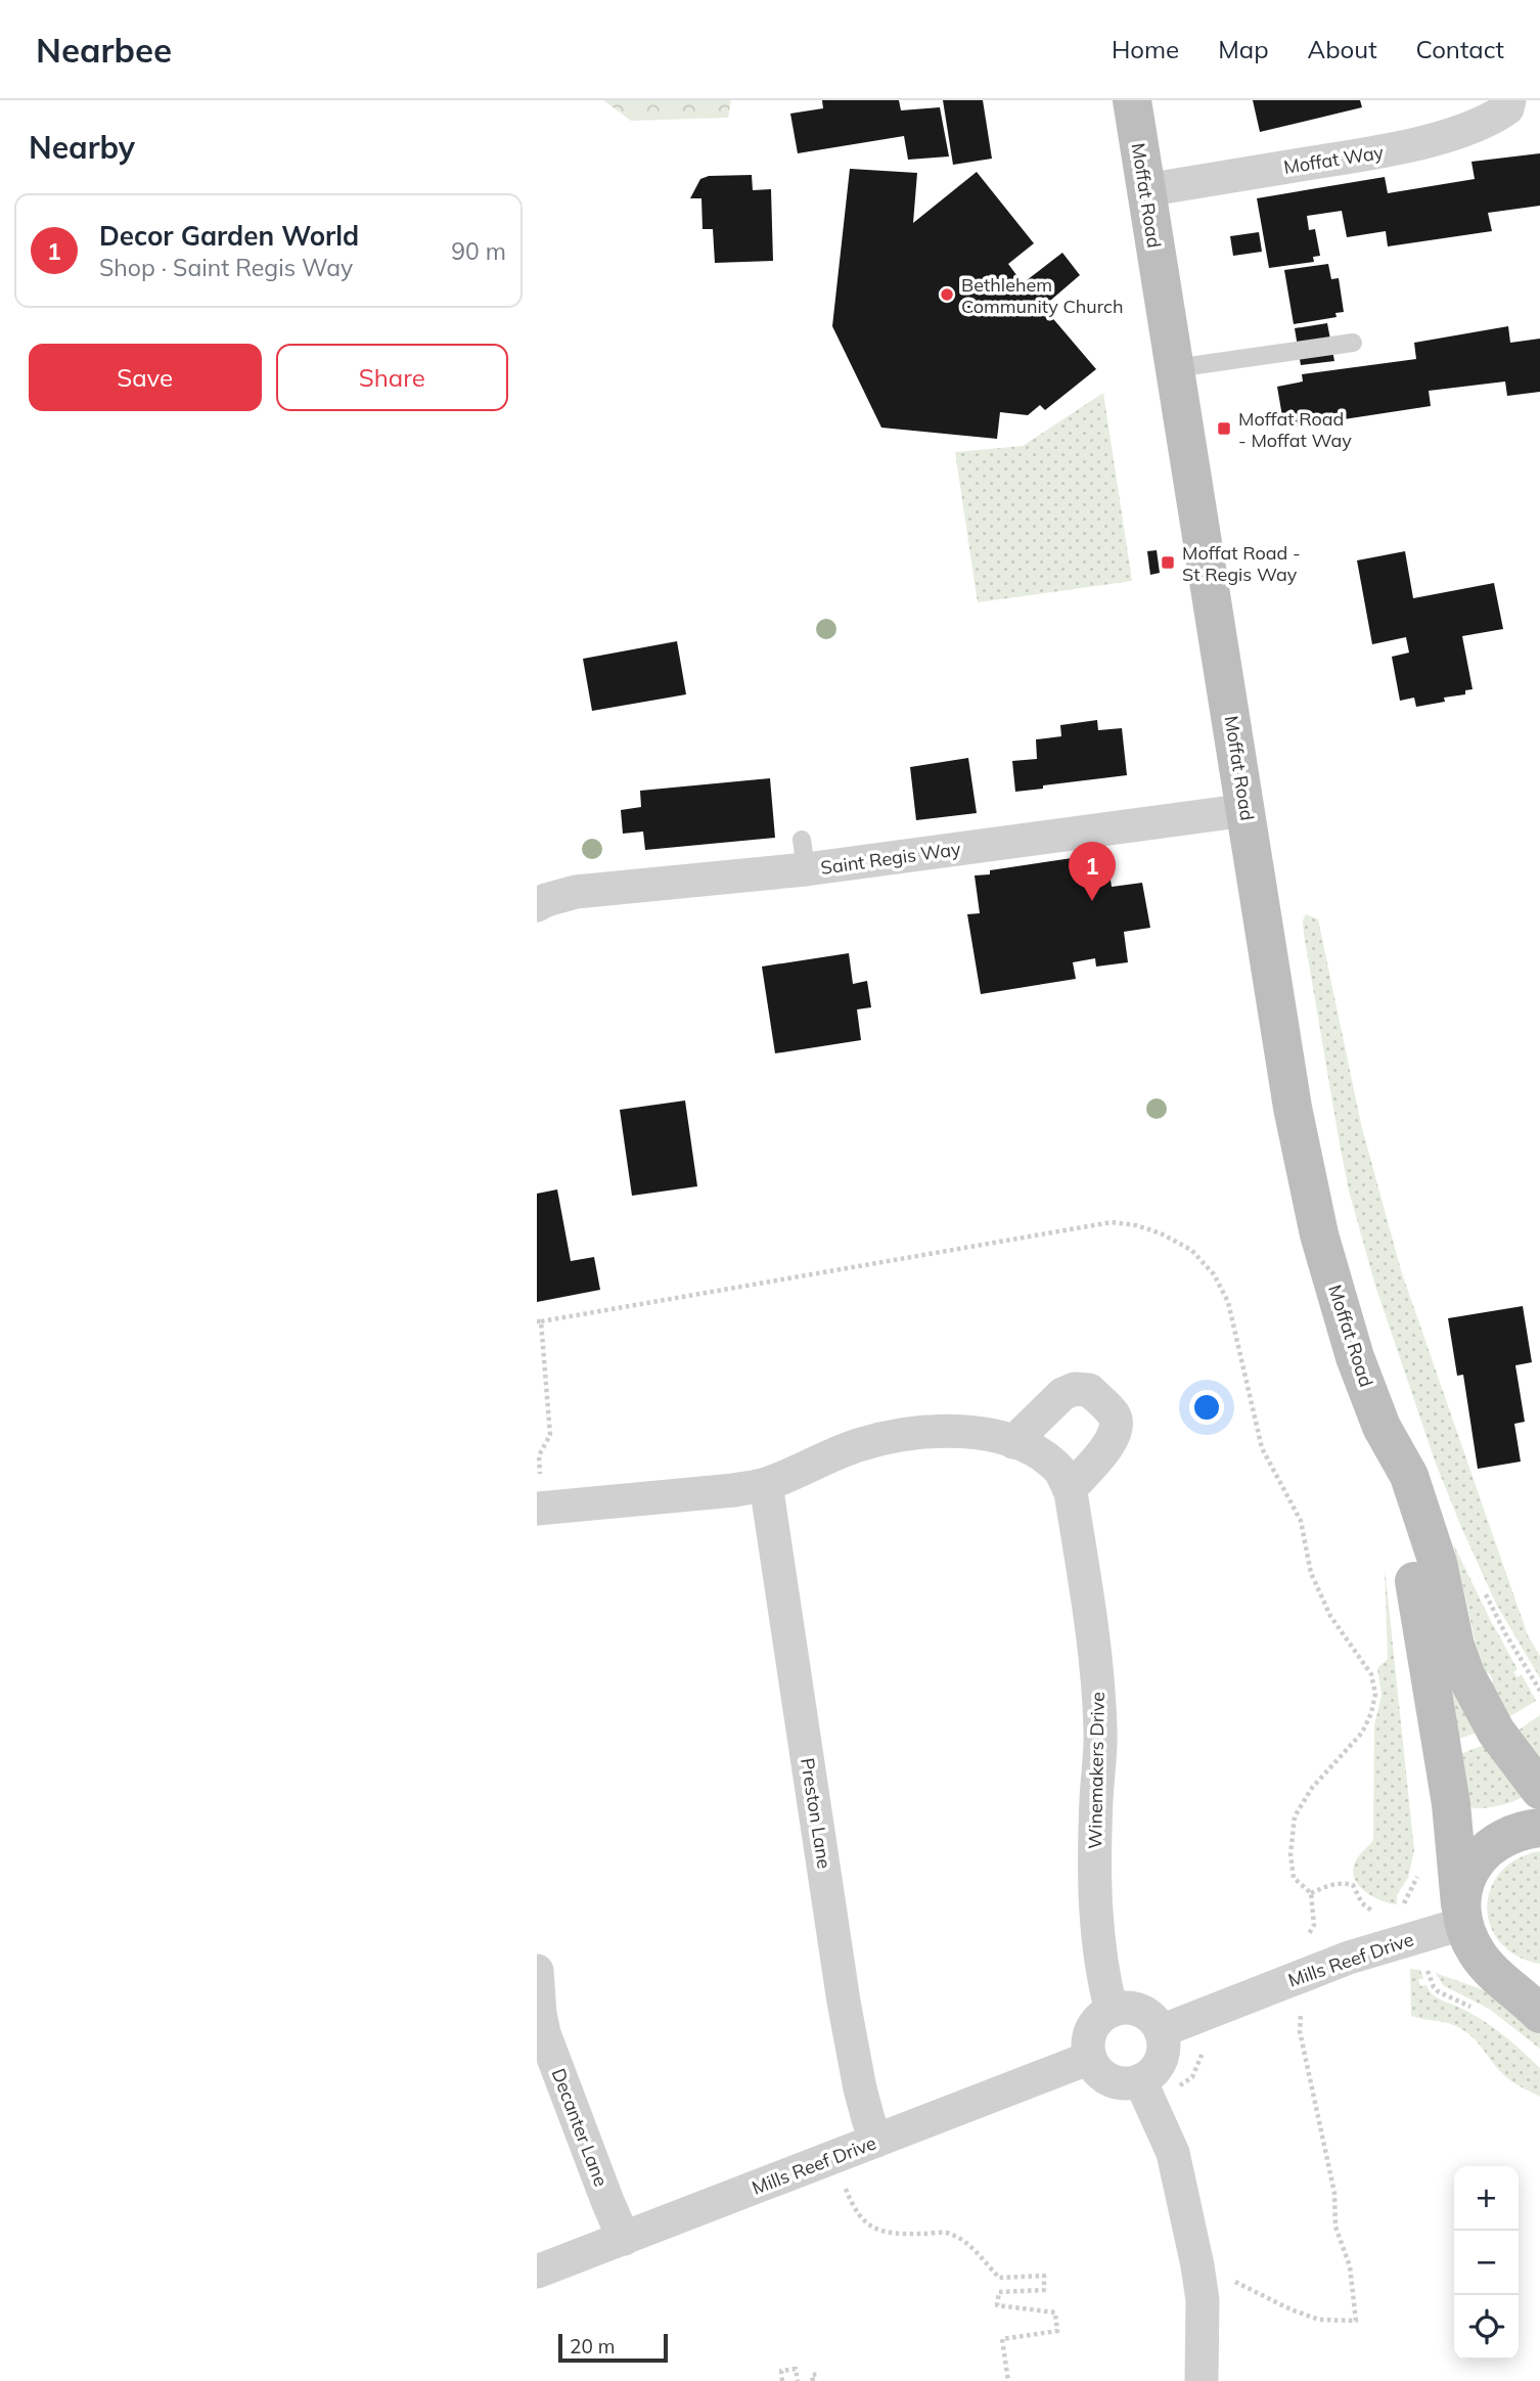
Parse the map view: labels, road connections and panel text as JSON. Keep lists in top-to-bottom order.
{
  "streets": {
    "main road": ["Moffat Road"],
    "street": [
      "Moffat Way",
      "Saint Regis Way",
      "Winemakers Drive",
      "Preston Lane",
      "Mills Reef Drive",
      "Decanter Lane"
    ]
  },
  "crossings": [
    ["Moffat Way", "Moffat Road"],
    ["Moffat Road", "Saint Regis Way"],
    ["Moffat Road", "Mills Reef Drive"],
    ["Winemakers Drive", "Preston Lane"],
    ["Winemakers Drive", "Mills Reef Drive"],
    ["Preston Lane", "Mills Reef Drive"],
    ["Mills Reef Drive", "Decanter Lane"]
  ],
  "places": {
    "other": ["Bethlehem Community Church"],
    "transit": ["Moffat Road - Moffat Way", "Moffat Road - St Regis Way"]
  },
  "scale_bar": "20 m",
  "page": {
    "header": "Nearbee",
    "nav": [
      "Home",
      "Map",
      "About",
      "Contact"
    ],
    "heading": "Nearby",
    "list": [
      {
        "mark": "1",
        "name": "Decor Garden World",
        "note": "Shop · Saint Regis Way",
        "value": "90 m"
      }
    ],
    "buttons": ["Save", "Share"],
    "pins": "1",
    "map_buttons": ["+", "−"],
    "scale": "20 m"
  }
}
